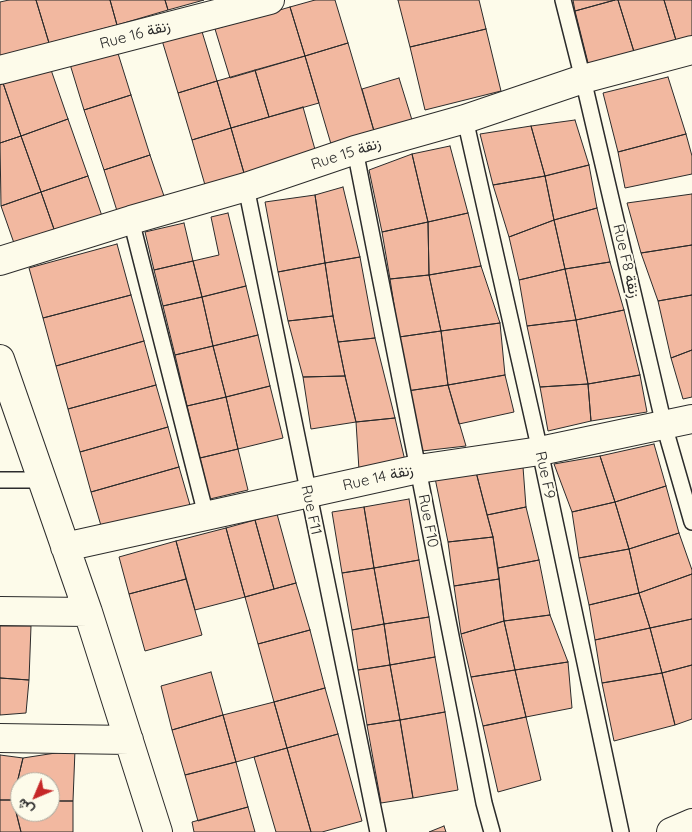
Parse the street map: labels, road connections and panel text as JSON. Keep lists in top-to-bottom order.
{
  "streets": {
    "street": ["Rue 16 زنقة", "Rue 15 زنقة", "Rue 14 زنقة"],
    "lane": [
      "Rue F8 زنقة",
      "Rue F9",
      "Rue F11",
      "Rue F10"
    ]
  },
  "crossings": [
    ["Rue 15 زنقة", "Rue F8 زنقة"],
    ["Rue 15 زنقة", "Rue F9"],
    ["Rue 15 زنقة", "Rue F11"],
    ["Rue 15 زنقة", "Rue F10"],
    ["Rue F8 زنقة", "Rue 14 زنقة"],
    ["Rue F9", "Rue 14 زنقة"],
    ["Rue 14 زنقة", "Rue F11"],
    ["Rue 14 زنقة", "Rue F10"]
  ],
  "north": "bottom left"
}
